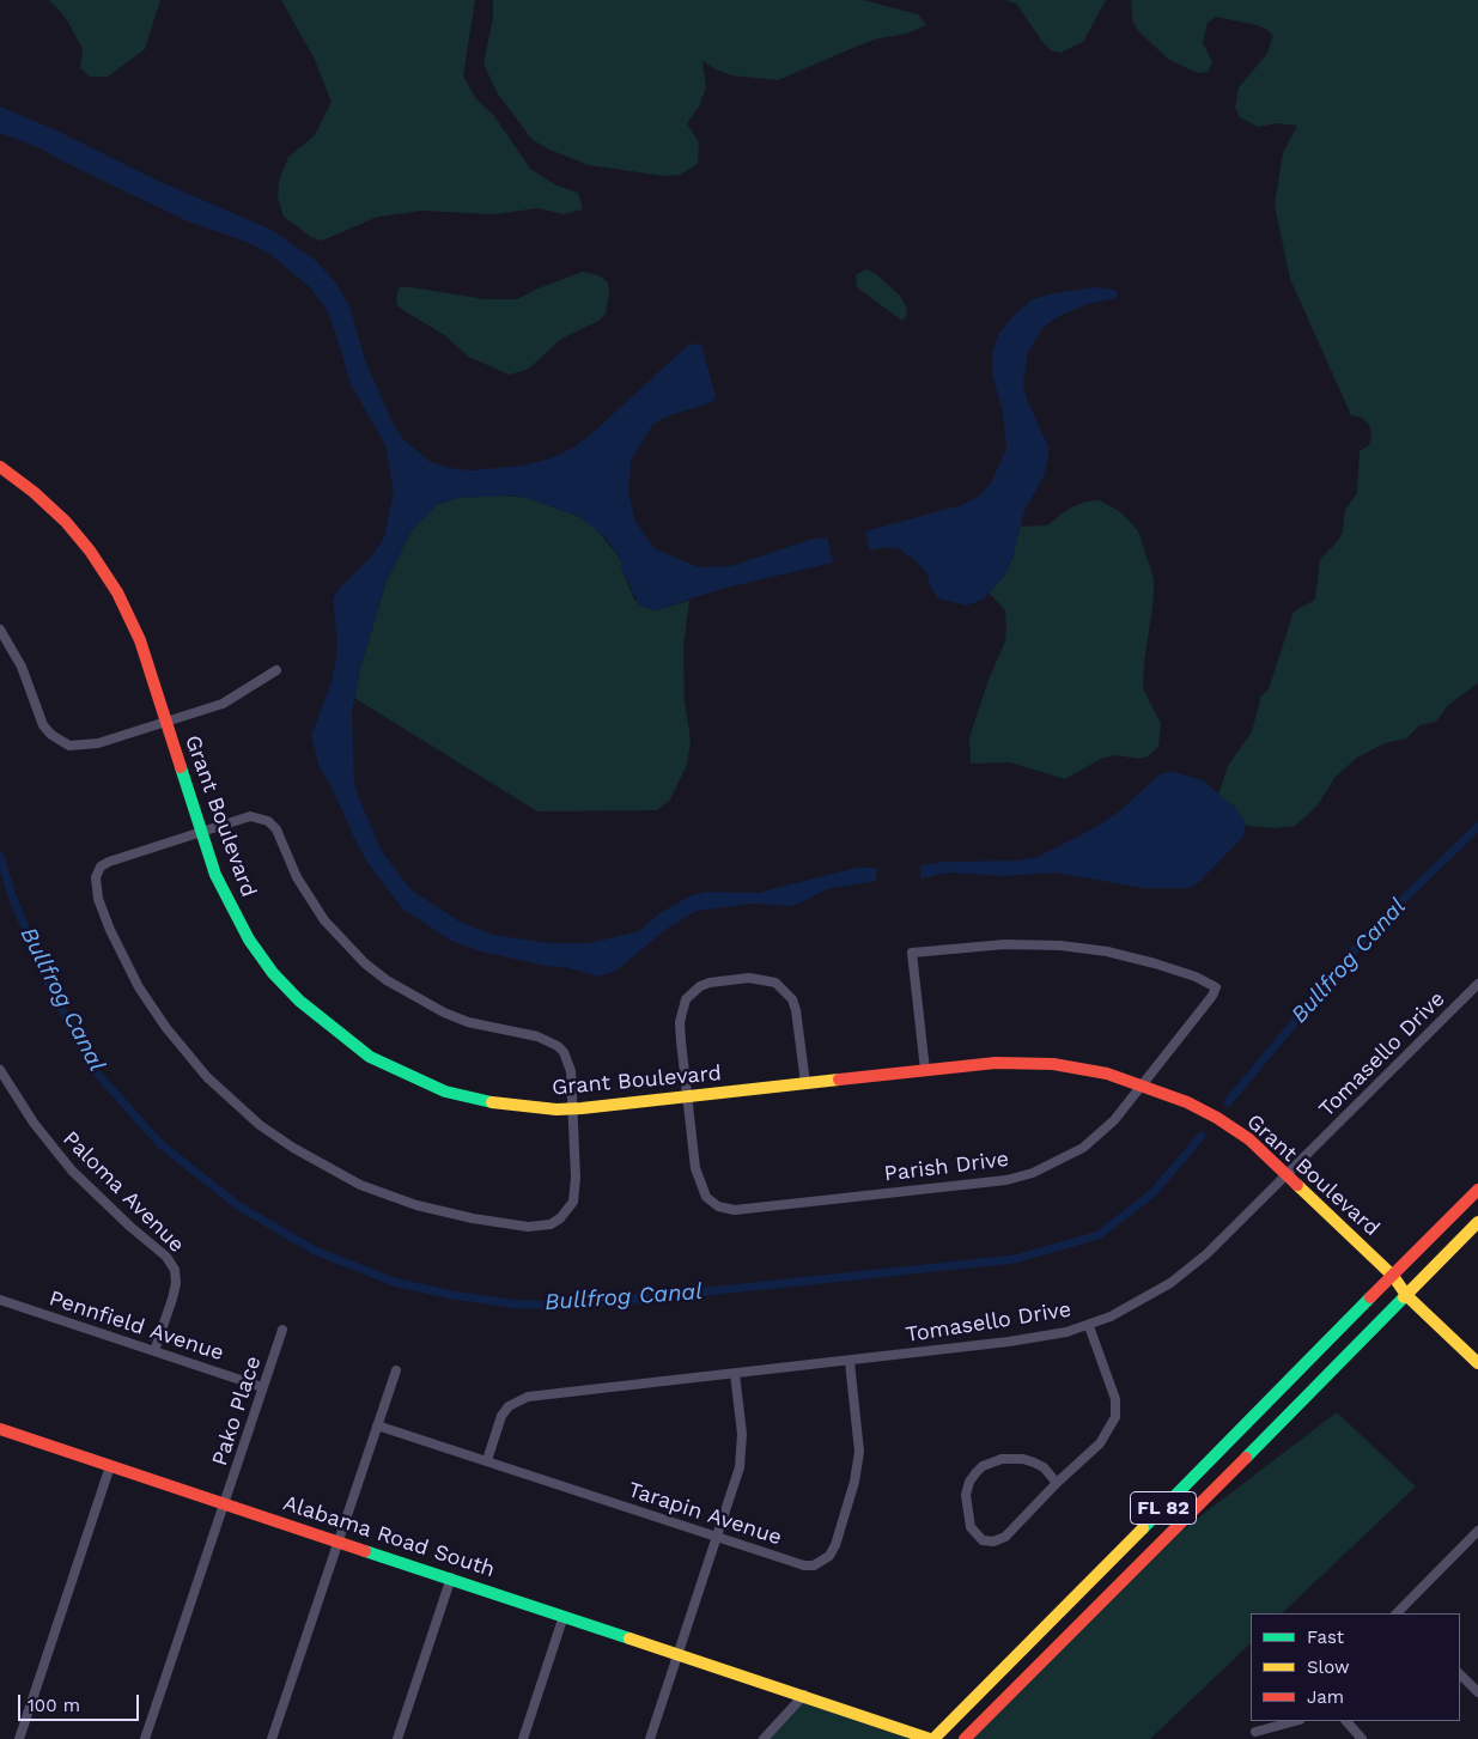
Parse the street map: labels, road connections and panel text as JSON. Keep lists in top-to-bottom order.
{
  "streets": {
    "main road": ["Grant Boulevard", "FL 82", "Alabama Road South"],
    "street": [
      "Tomasello Drive",
      "Parish Drive",
      "Paloma Avenue",
      "Pennfield Avenue",
      "Pako Place",
      "Tarapin Avenue"
    ]
  },
  "crossings": [
    ["Grant Boulevard", "Tomasello Drive"],
    ["Grant Boulevard", "Parish Drive"],
    ["Grant Boulevard", "FL 82"],
    ["Tomasello Drive", "Tarapin Avenue"],
    ["Paloma Avenue", "Pennfield Avenue"],
    ["Pennfield Avenue", "Pako Place"],
    ["Pako Place", "Alabama Road South"],
    ["FL 82", "Alabama Road South"]
  ],
  "water": ["Bullfrog Canal"],
  "legend": ["Fast", "Slow", "Jam"],
  "scale_bar": "100 m"
}
